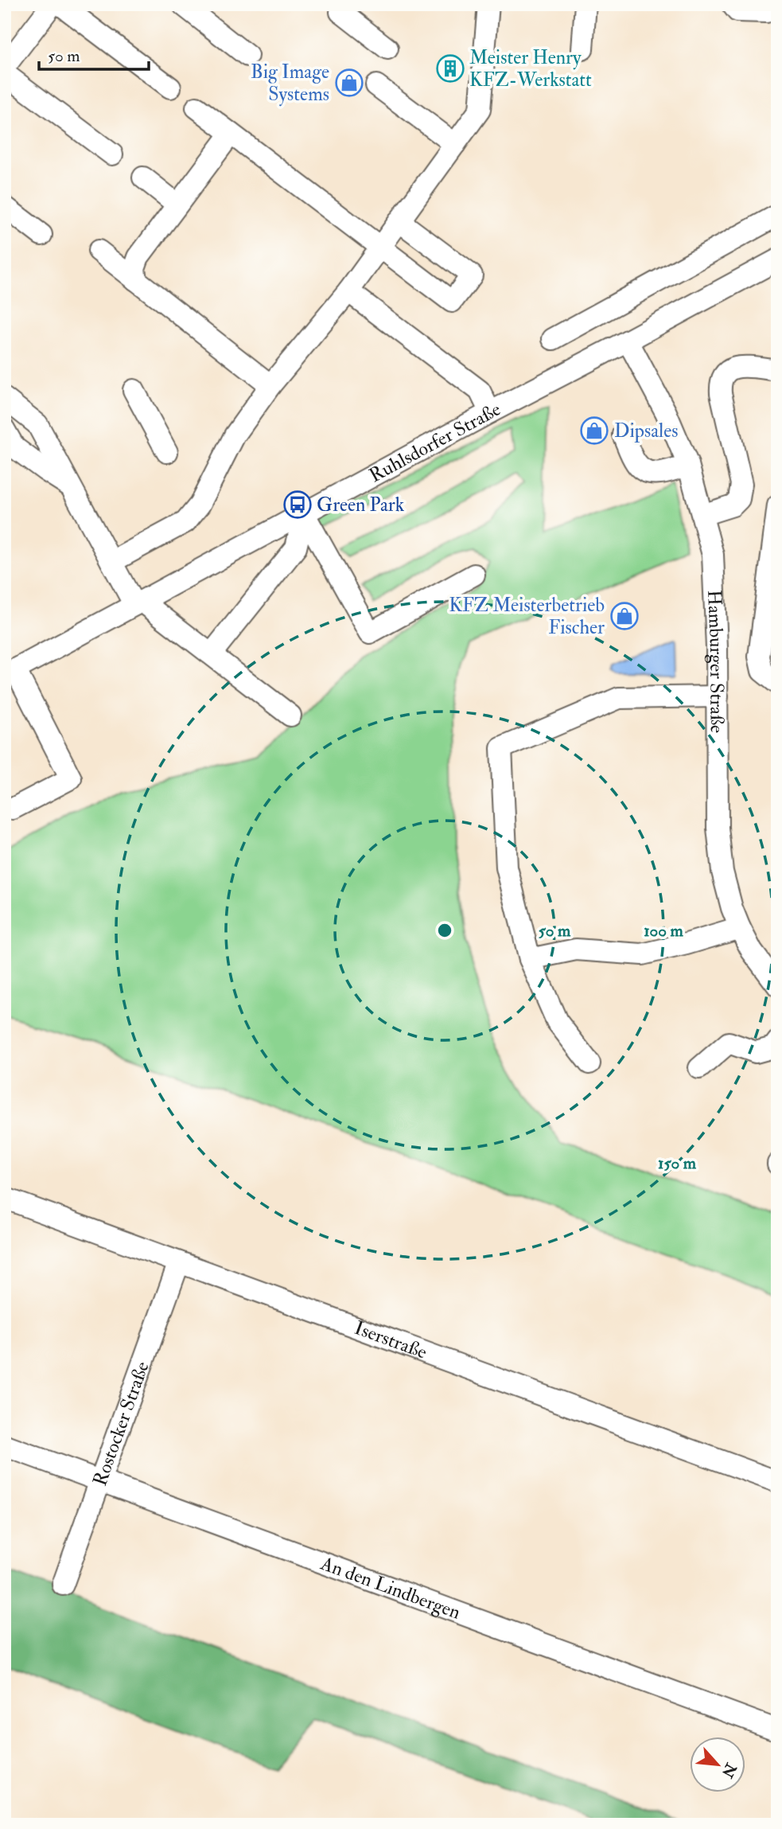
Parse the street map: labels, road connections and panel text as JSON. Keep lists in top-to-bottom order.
{
  "streets": {
    "street": [
      "Ruhlsdorfer Straße",
      "Hamburger Straße",
      "Iserstraße",
      "Rostocker Straße",
      "An den Lindbergen"
    ]
  },
  "crossings": [
    ["Ruhlsdorfer Straße", "Hamburger Straße"],
    ["Iserstraße", "Rostocker Straße"],
    ["Rostocker Straße", "An den Lindbergen"]
  ],
  "places": {
    "building": ["Meister Henry KFZ-Werkstatt"],
    "shop": ["Big Image Systems", "Dipsales", "KFZ Meisterbetrieb Fischer"],
    "bus stop": ["Green Park"]
  },
  "scale_bar": "50 m",
  "north": "bottom right",
  "rings": ["50 m", "100 m", "150 m"]
}
